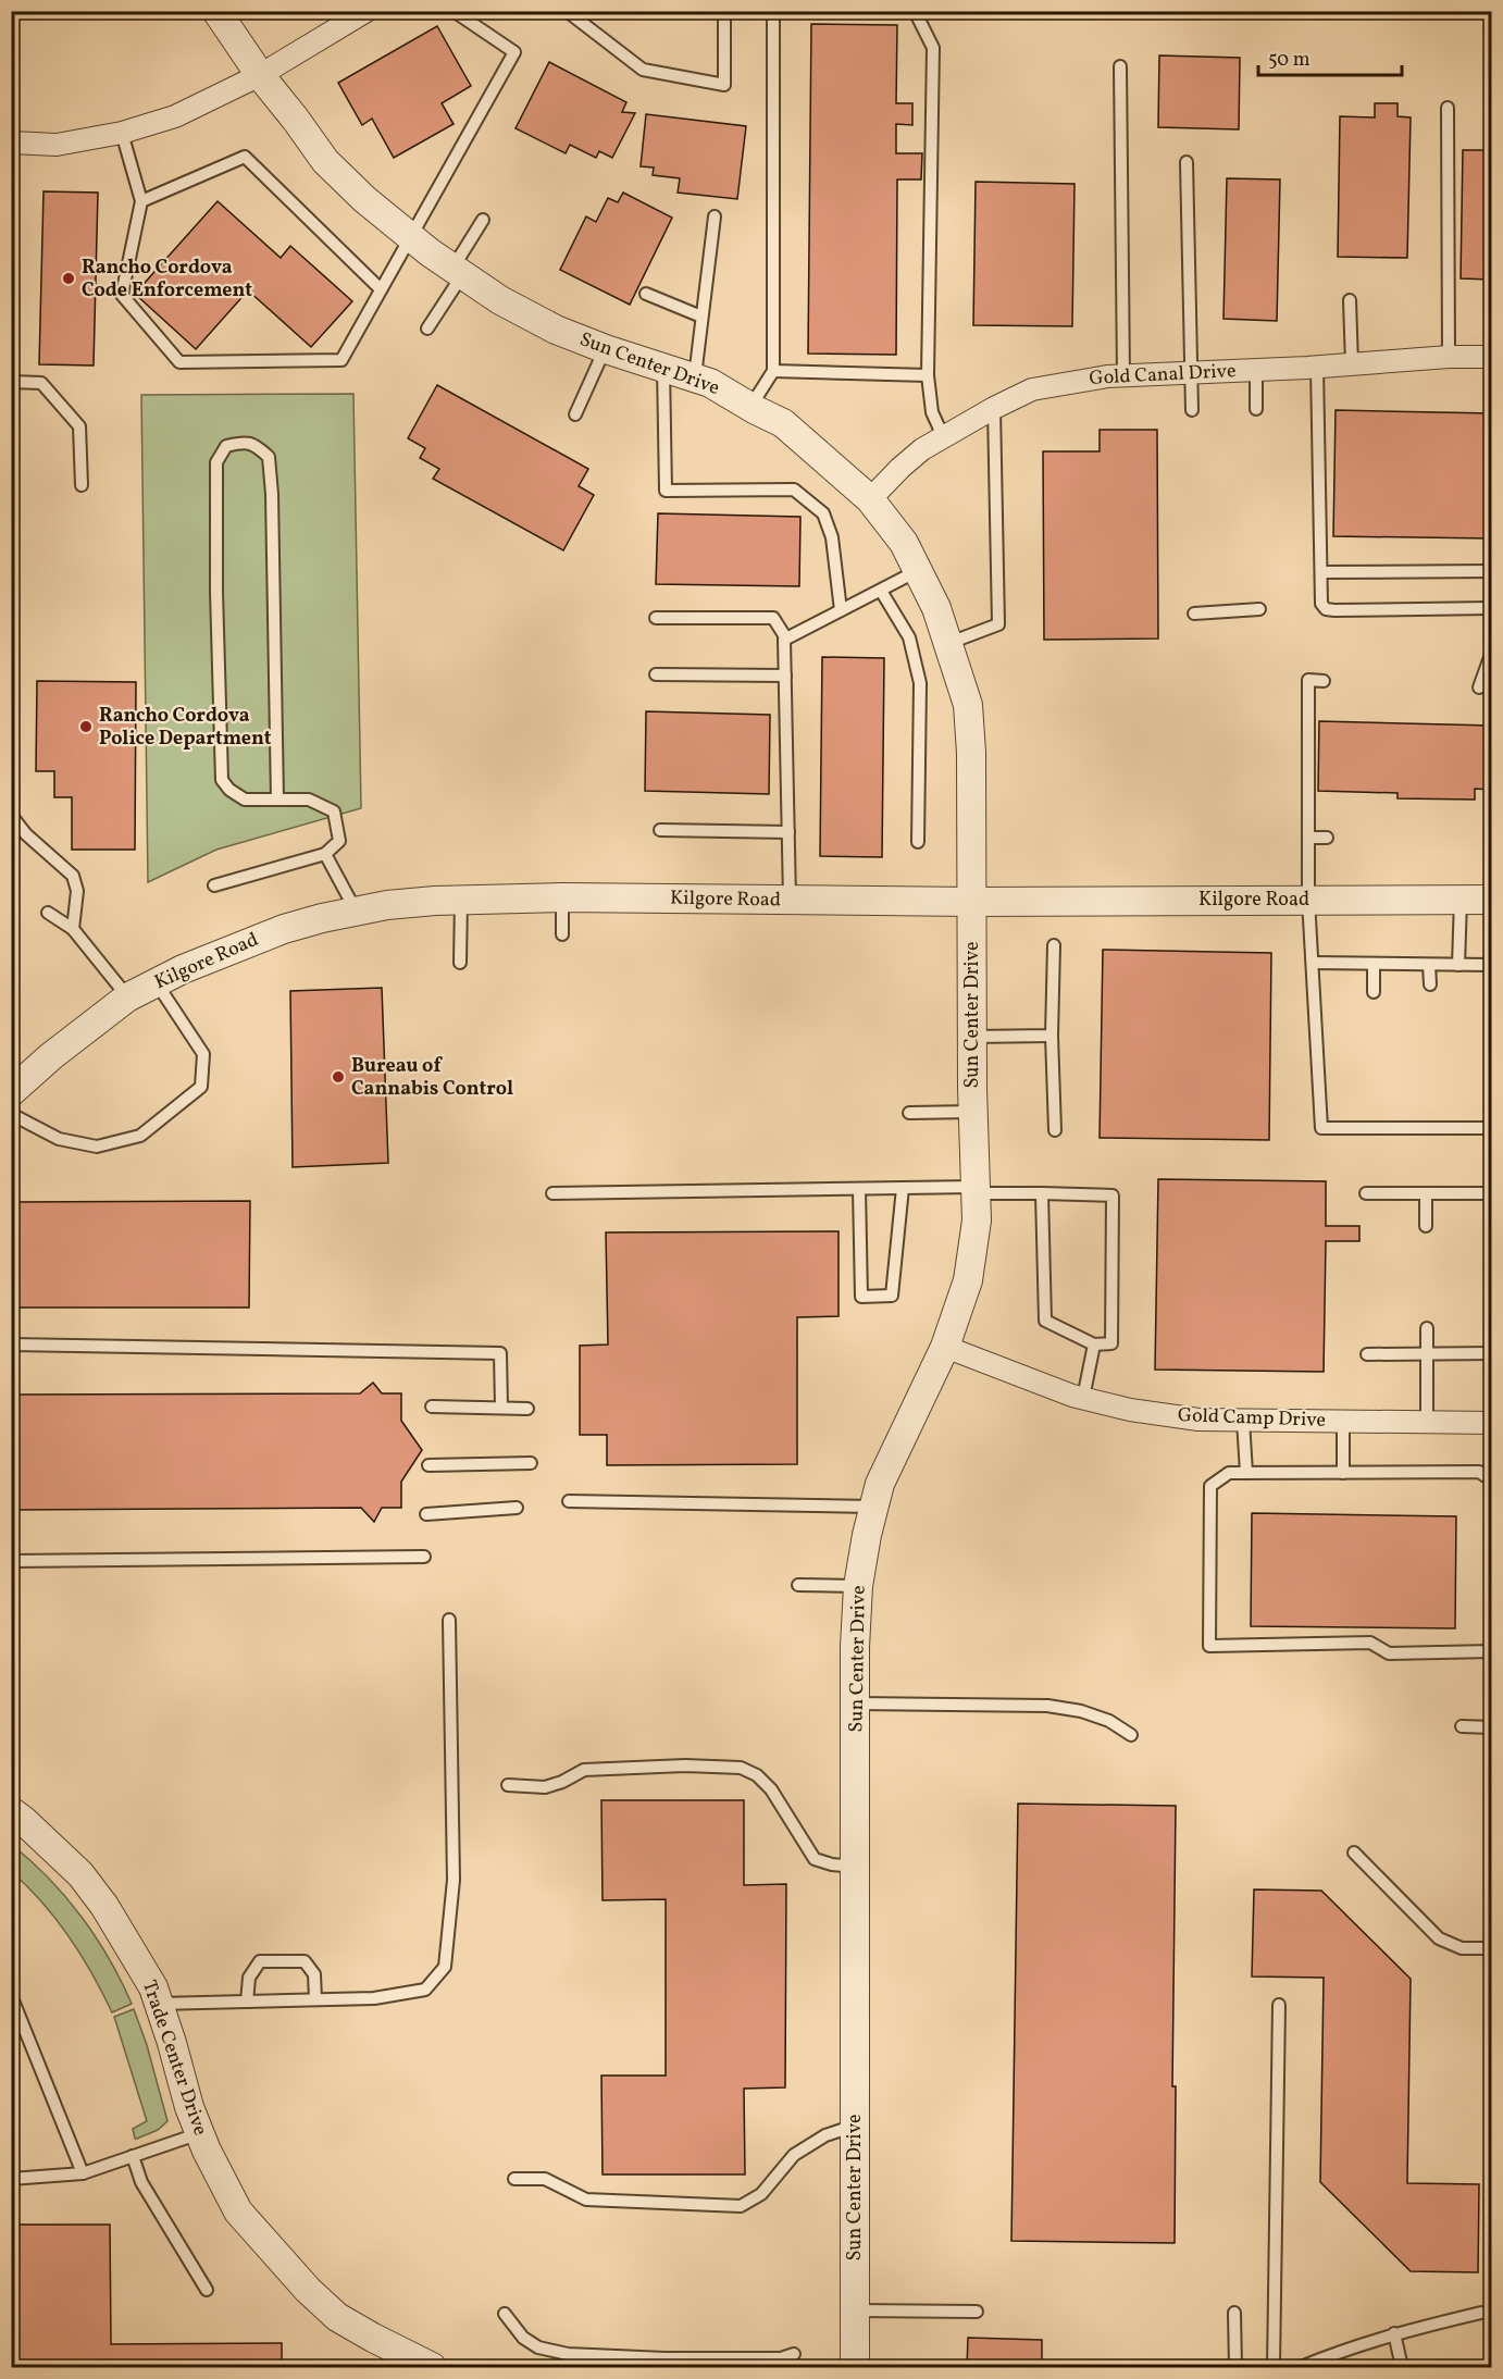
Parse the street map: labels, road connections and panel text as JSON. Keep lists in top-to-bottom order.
{
  "streets": {
    "street": [
      "Sun Center Drive",
      "Gold Canal Drive",
      "Kilgore Road",
      "Gold Camp Drive",
      "Trade Center Drive"
    ]
  },
  "crossings": [
    ["Sun Center Drive", "Gold Canal Drive"],
    ["Sun Center Drive", "Kilgore Road"],
    ["Sun Center Drive", "Gold Camp Drive"]
  ],
  "places": ["Rancho Cordova Code Enforcement", "Rancho Cordova Police Department", "Bureau of Cannabis Control"],
  "scale_bar": "50 m"
}
